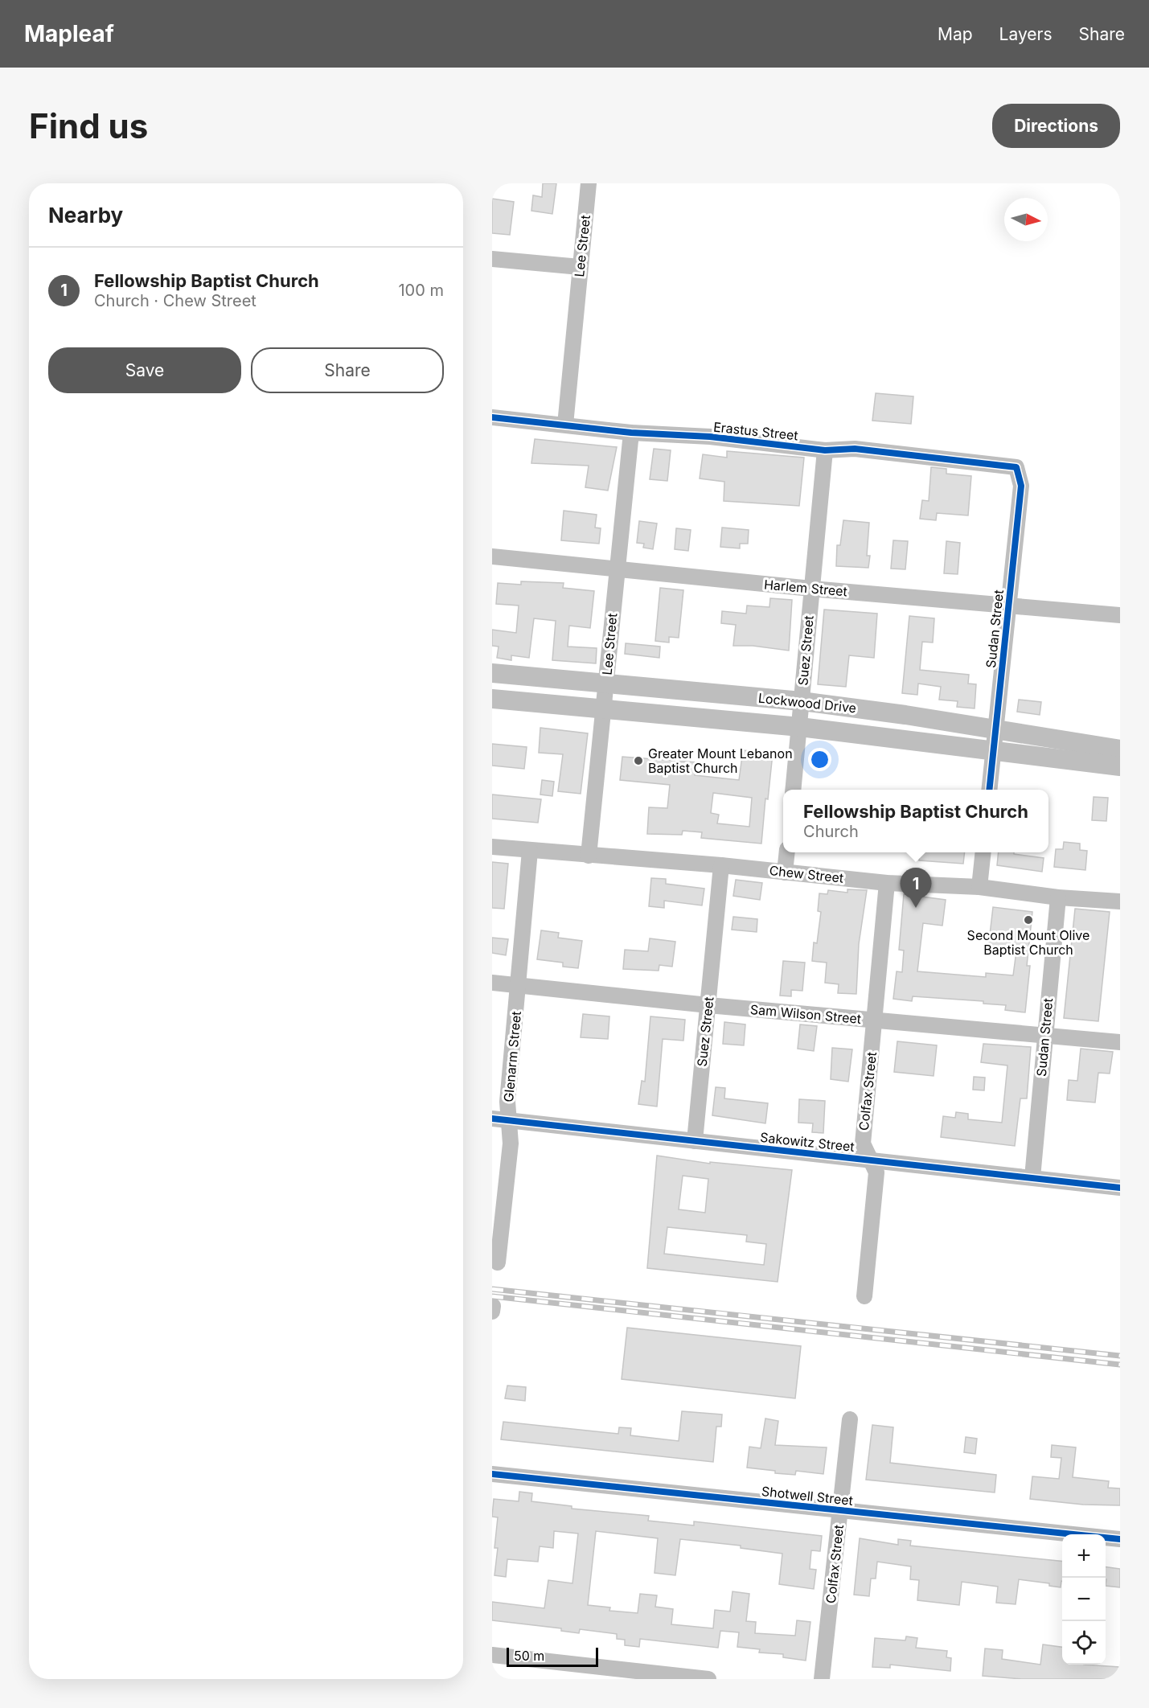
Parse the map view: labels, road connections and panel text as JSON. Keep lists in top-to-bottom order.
{
  "streets": {
    "main road": ["Lockwood Drive"],
    "street": [
      "Lee Street",
      "Erastus Street",
      "Harlem Street",
      "Sudan Street",
      "Suez Street",
      "Chew Street",
      "Sam Wilson Street",
      "Glenarm Street",
      "Colfax Street",
      "Sakowitz Street",
      "Shotwell Street"
    ]
  },
  "crossings": [
    ["Lee Street", "Erastus Street"],
    ["Lee Street", "Harlem Street"],
    ["Lee Street", "Lockwood Drive"],
    ["Lee Street", "Chew Street"],
    ["Erastus Street", "Sudan Street"],
    ["Erastus Street", "Suez Street"],
    ["Harlem Street", "Sudan Street"],
    ["Harlem Street", "Suez Street"],
    ["Sudan Street", "Lockwood Drive"],
    ["Sudan Street", "Chew Street"],
    ["Sudan Street", "Sam Wilson Street"],
    ["Sudan Street", "Sakowitz Street"],
    ["Suez Street", "Lockwood Drive"],
    ["Suez Street", "Chew Street"],
    ["Suez Street", "Sam Wilson Street"],
    ["Suez Street", "Sakowitz Street"],
    ["Chew Street", "Glenarm Street"],
    ["Chew Street", "Colfax Street"],
    ["Sam Wilson Street", "Glenarm Street"],
    ["Sam Wilson Street", "Colfax Street"],
    ["Glenarm Street", "Sakowitz Street"],
    ["Colfax Street", "Sakowitz Street"],
    ["Colfax Street", "Shotwell Street"]
  ],
  "places": ["Greater Mount Lebanon Baptist Church", "Second Mount Olive Baptist Church"],
  "scale_bar": "50 m",
  "north": "right",
  "page": {
    "header": "Mapleaf",
    "nav": ["Map", "Layers", "Share"],
    "buttons": [
      "Directions",
      ["Save", "Share"]
    ],
    "title": "Find us",
    "heading": "Nearby",
    "list": [
      {
        "mark": "1",
        "name": "Fellowship Baptist Church",
        "note": "Church · Chew Street",
        "value": "100 m"
      }
    ],
    "popup": ["Fellowship Baptist Church", "Church"],
    "pins": "1",
    "map_buttons": ["+", "−"],
    "scale": "50 m"
  }
}
